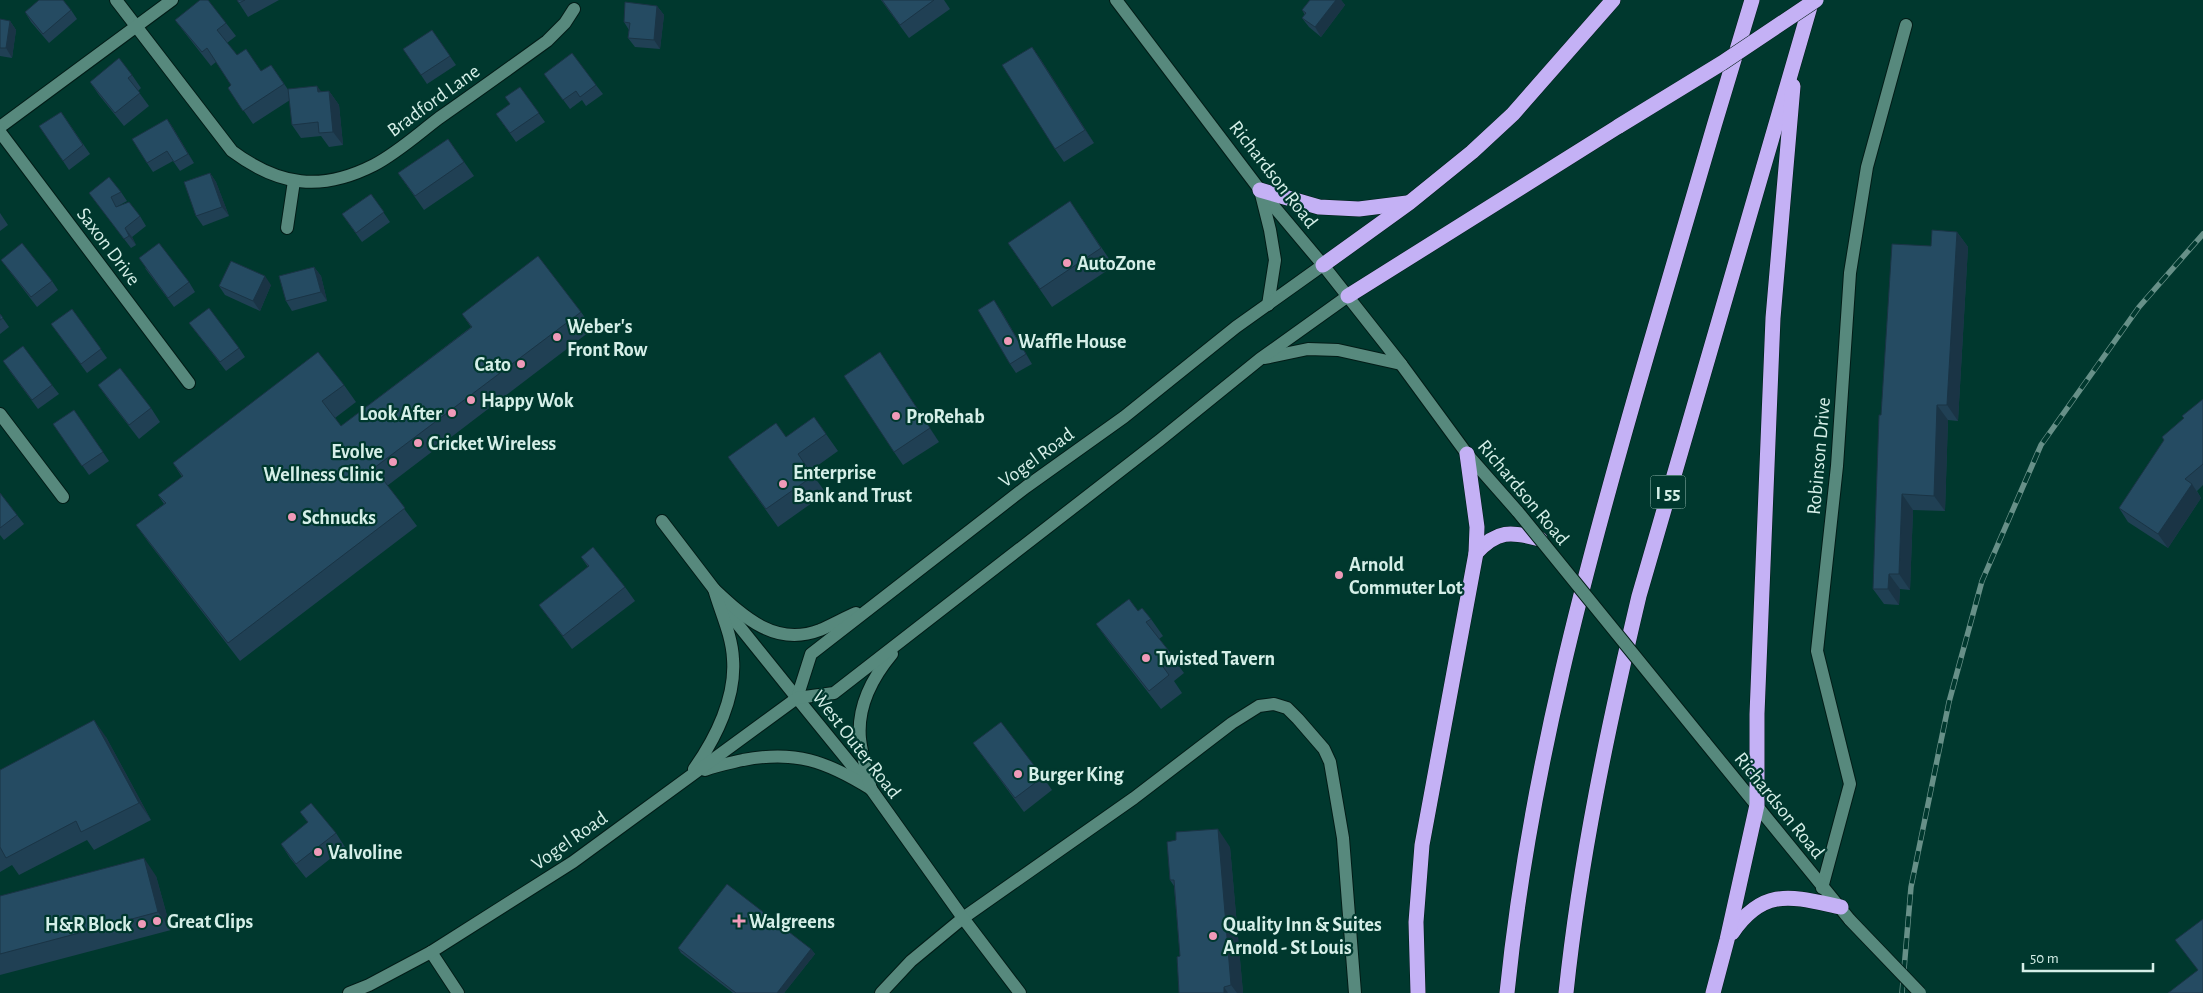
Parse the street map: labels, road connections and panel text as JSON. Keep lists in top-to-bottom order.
{
  "streets": {
    "highway": ["I 55"],
    "street": [
      "Bradford Lane",
      "Richardson Road",
      "Saxon Drive",
      "Robinson Drive",
      "Vogel Road",
      "West Outer Road"
    ]
  },
  "crossings": [
    ["Richardson Road", "Robinson Drive"],
    ["Richardson Road", "Vogel Road"],
    ["Vogel Road", "West Outer Road"]
  ],
  "places": {
    "other": [
      "AutoZone",
      "Weber's Front Row",
      "Waffle House",
      "Cato",
      "Happy Wok",
      "Look After",
      "ProRehab",
      "Cricket Wireless",
      "Evolve Wellness Clinic",
      "Enterprise Bank and Trust",
      "Schnucks",
      "Arnold Commuter Lot",
      "Twisted Tavern",
      "Burger King",
      "Valvoline",
      "Great Clips",
      "H&R Block",
      "Quality Inn & Suites Arnold - St Louis"
    ],
    "health": ["Walgreens"]
  },
  "scale_bar": "50 m"
}
